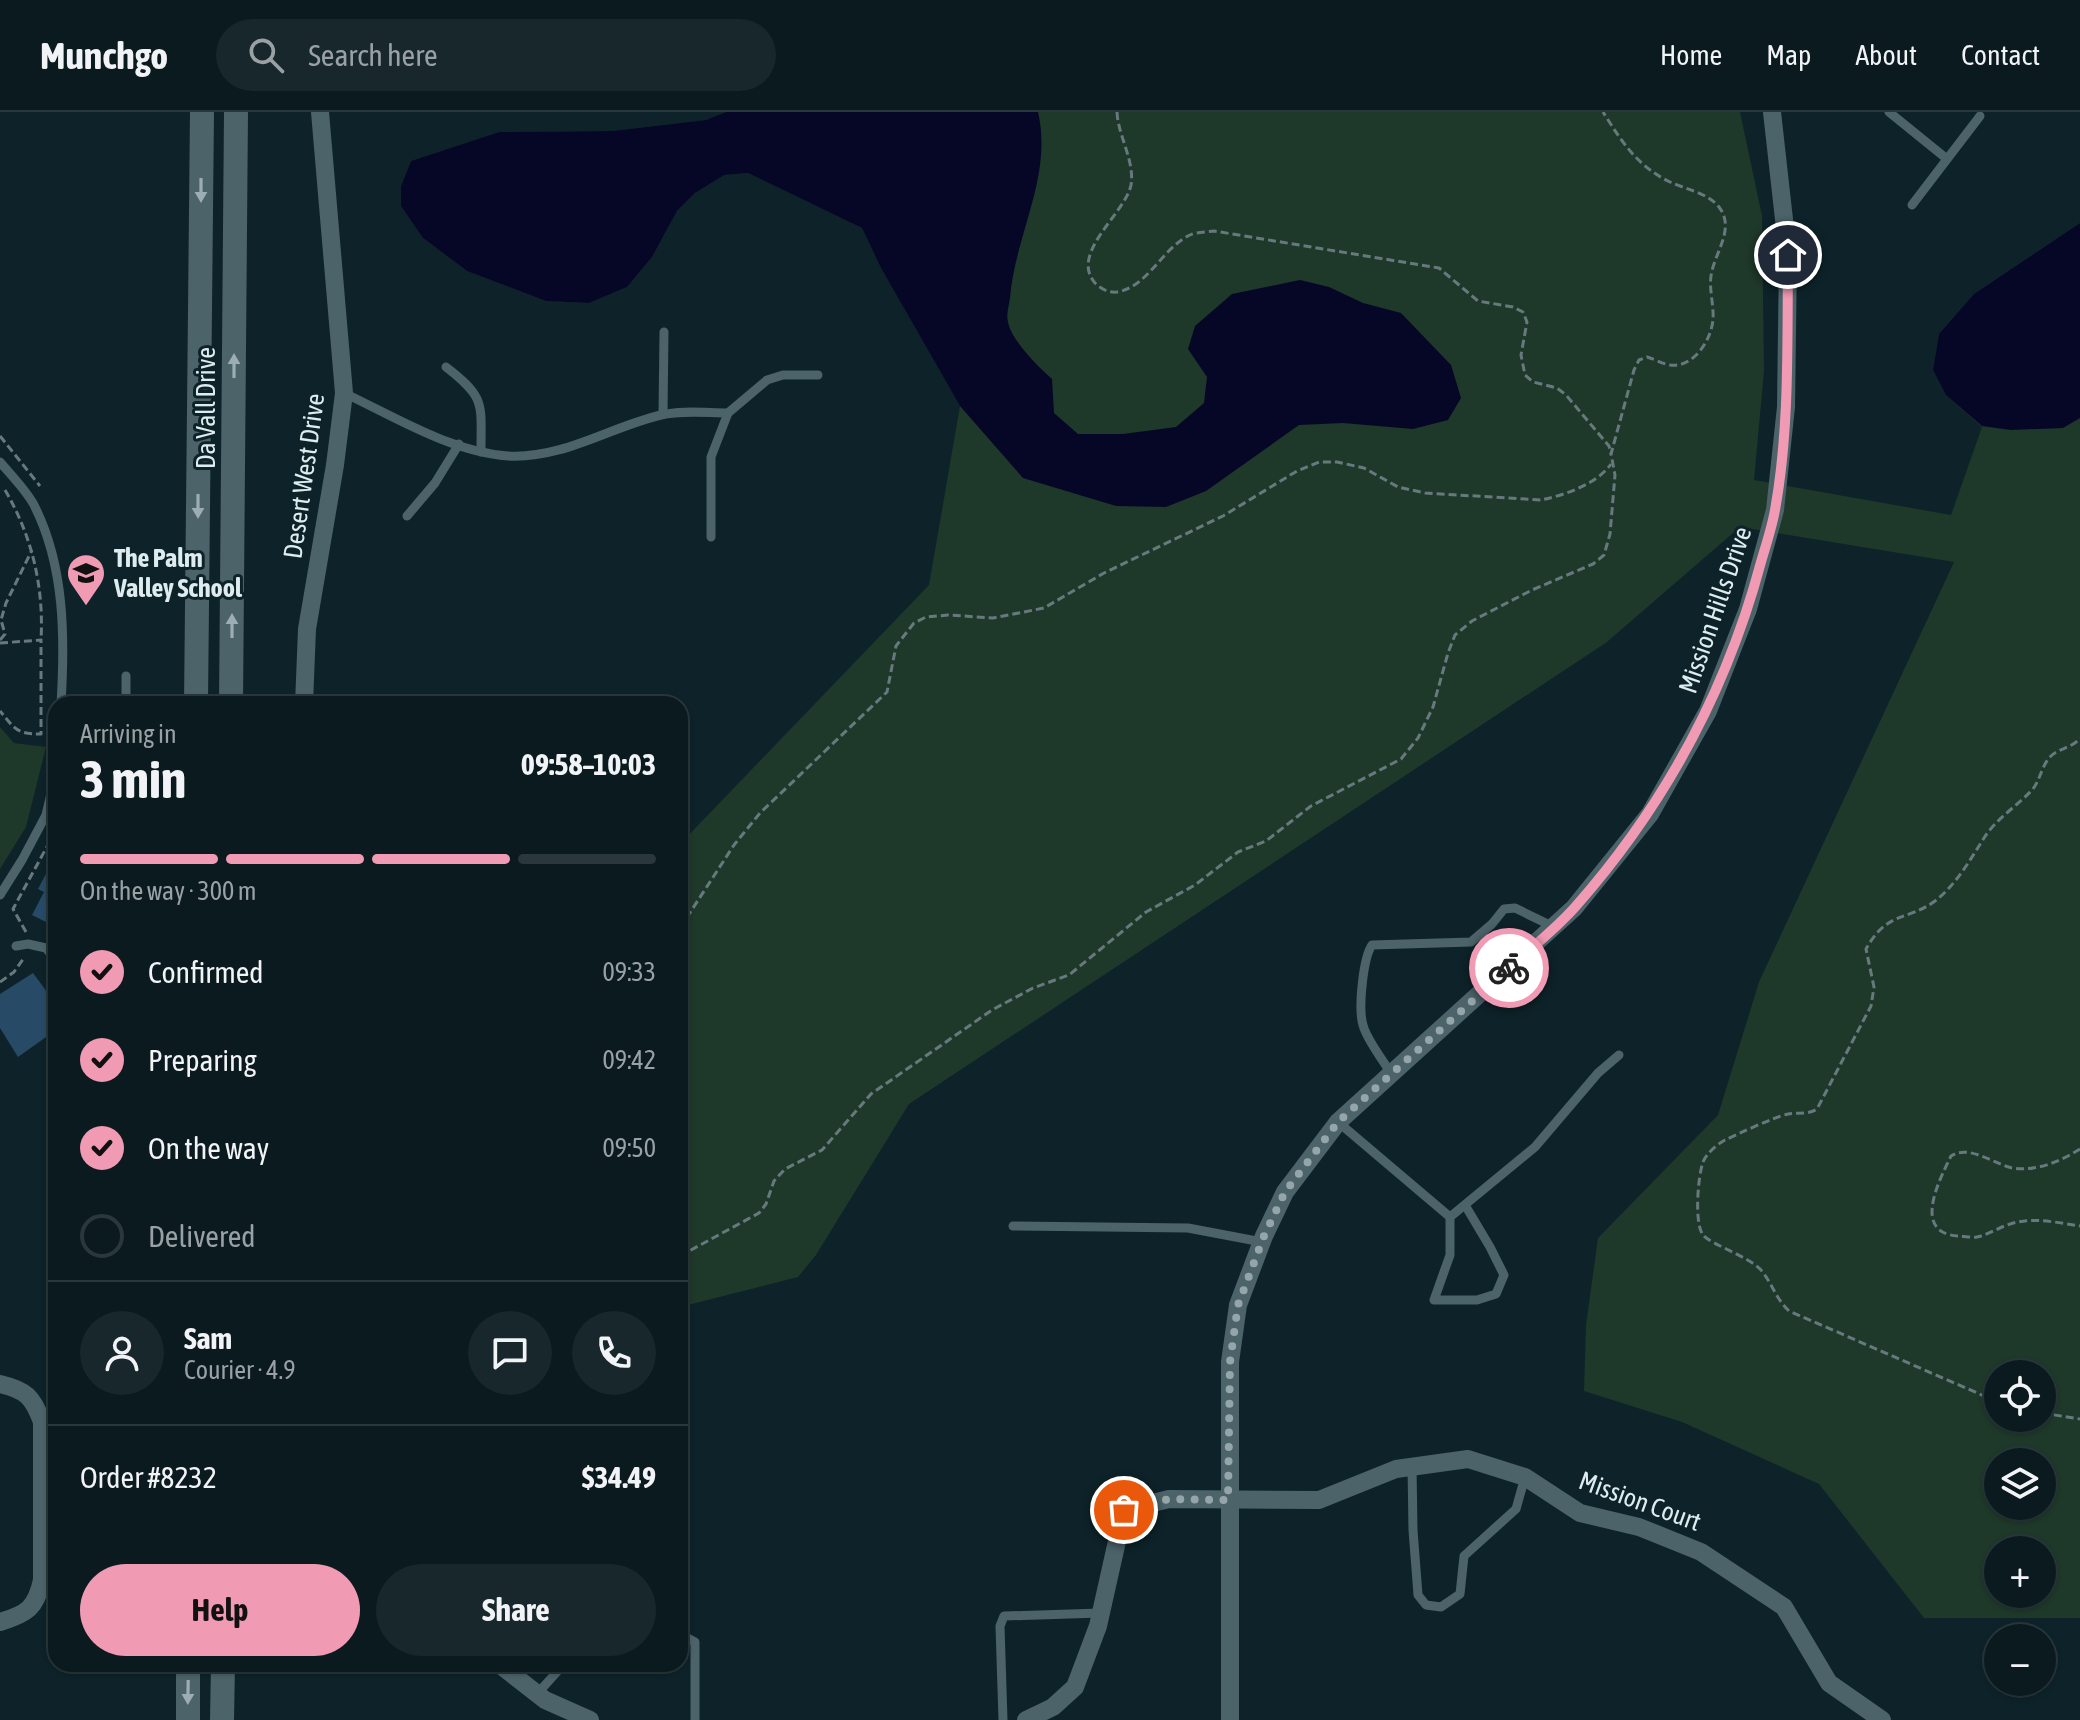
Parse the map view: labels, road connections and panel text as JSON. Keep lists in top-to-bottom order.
{
  "streets": {
    "main road": ["Da Vall Drive"],
    "street": ["Desert West Drive", "Mission Hills Drive", "Mission Court"]
  },
  "crossings": [
    ["Mission Hills Drive", "Mission Court"]
  ],
  "places": {
    "school or university": ["The Palm Valley School"]
  },
  "page": {
    "header": "Munchgo",
    "search": "Search here",
    "nav": [
      "Home",
      "Map",
      "About",
      "Contact"
    ],
    "heading": ["3 min", "Arriving in", "09:58–10:03"],
    "panel": [
      "Sam",
      "Courier · 4.9",
      "Order #8232",
      "$34.49"
    ],
    "bar": "On the way · 300 m",
    "list": [
      ["Confirmed", "09:33"],
      ["Preparing", "09:42"],
      ["On the way", "09:50"],
      "Delivered"
    ],
    "map_buttons": ["+", "−"],
    "buttons": ["Help", "Share"]
  }
}
